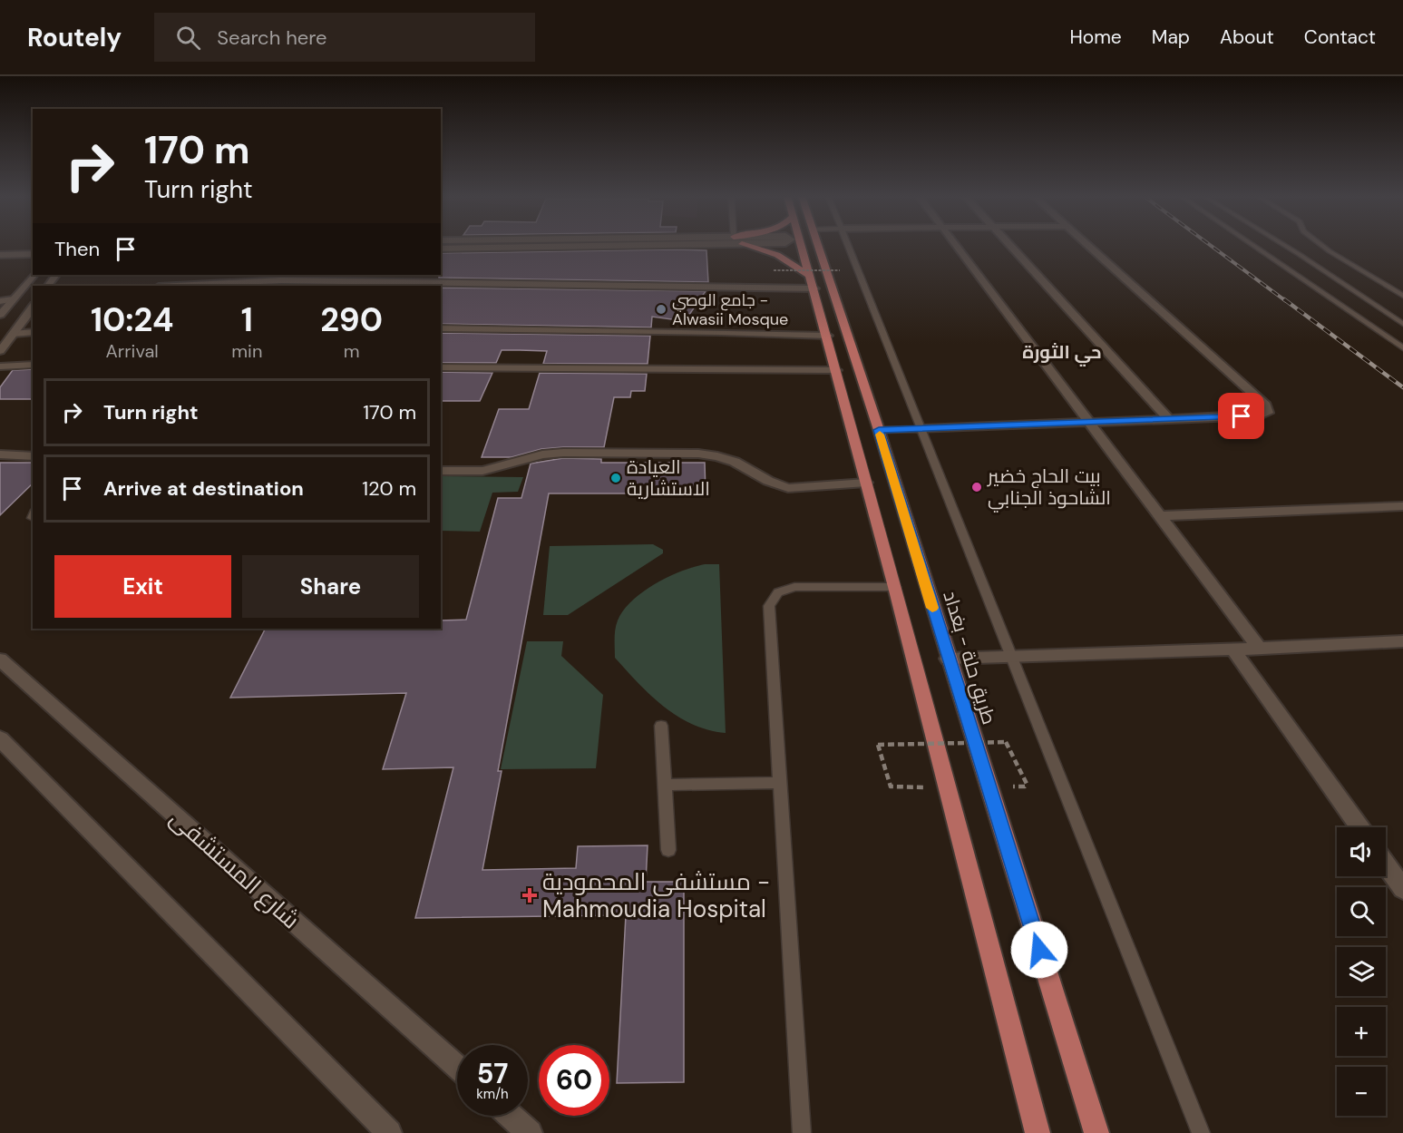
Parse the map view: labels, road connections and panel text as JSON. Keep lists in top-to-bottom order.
{
  "streets": {
    "main road": ["طريق حلة - بغداد"],
    "street": ["شارع المستشفى"]
  },
  "districts": ["حي الثورة"],
  "places": {
    "other": ["جامع الوصي - Alwasii Mosque", "العيادة الاستشارية", "بيت الحاج خضير الشاحوذ الجنابي"],
    "health": ["مستشفى المحمودية - Mahmoudia Hospital"]
  },
  "page": {
    "header": "Routely",
    "search": "Search here",
    "nav": [
      "Home",
      "Map",
      "About",
      "Contact"
    ],
    "turn": ["170 m", "Turn right"],
    "then": "Then",
    "eta": [
      "10:24",
      "Arrival",
      "1",
      "min",
      "290",
      "m"
    ],
    "list": [
      {
        "name": "Turn right",
        "value": "170 m"
      },
      {
        "name": "Arrive at destination",
        "value": "120 m"
      }
    ],
    "buttons": ["Exit", "Share"],
    "map_buttons": ["+", "−"],
    "speed": "57 km/h",
    "limit": "60"
  }
}
